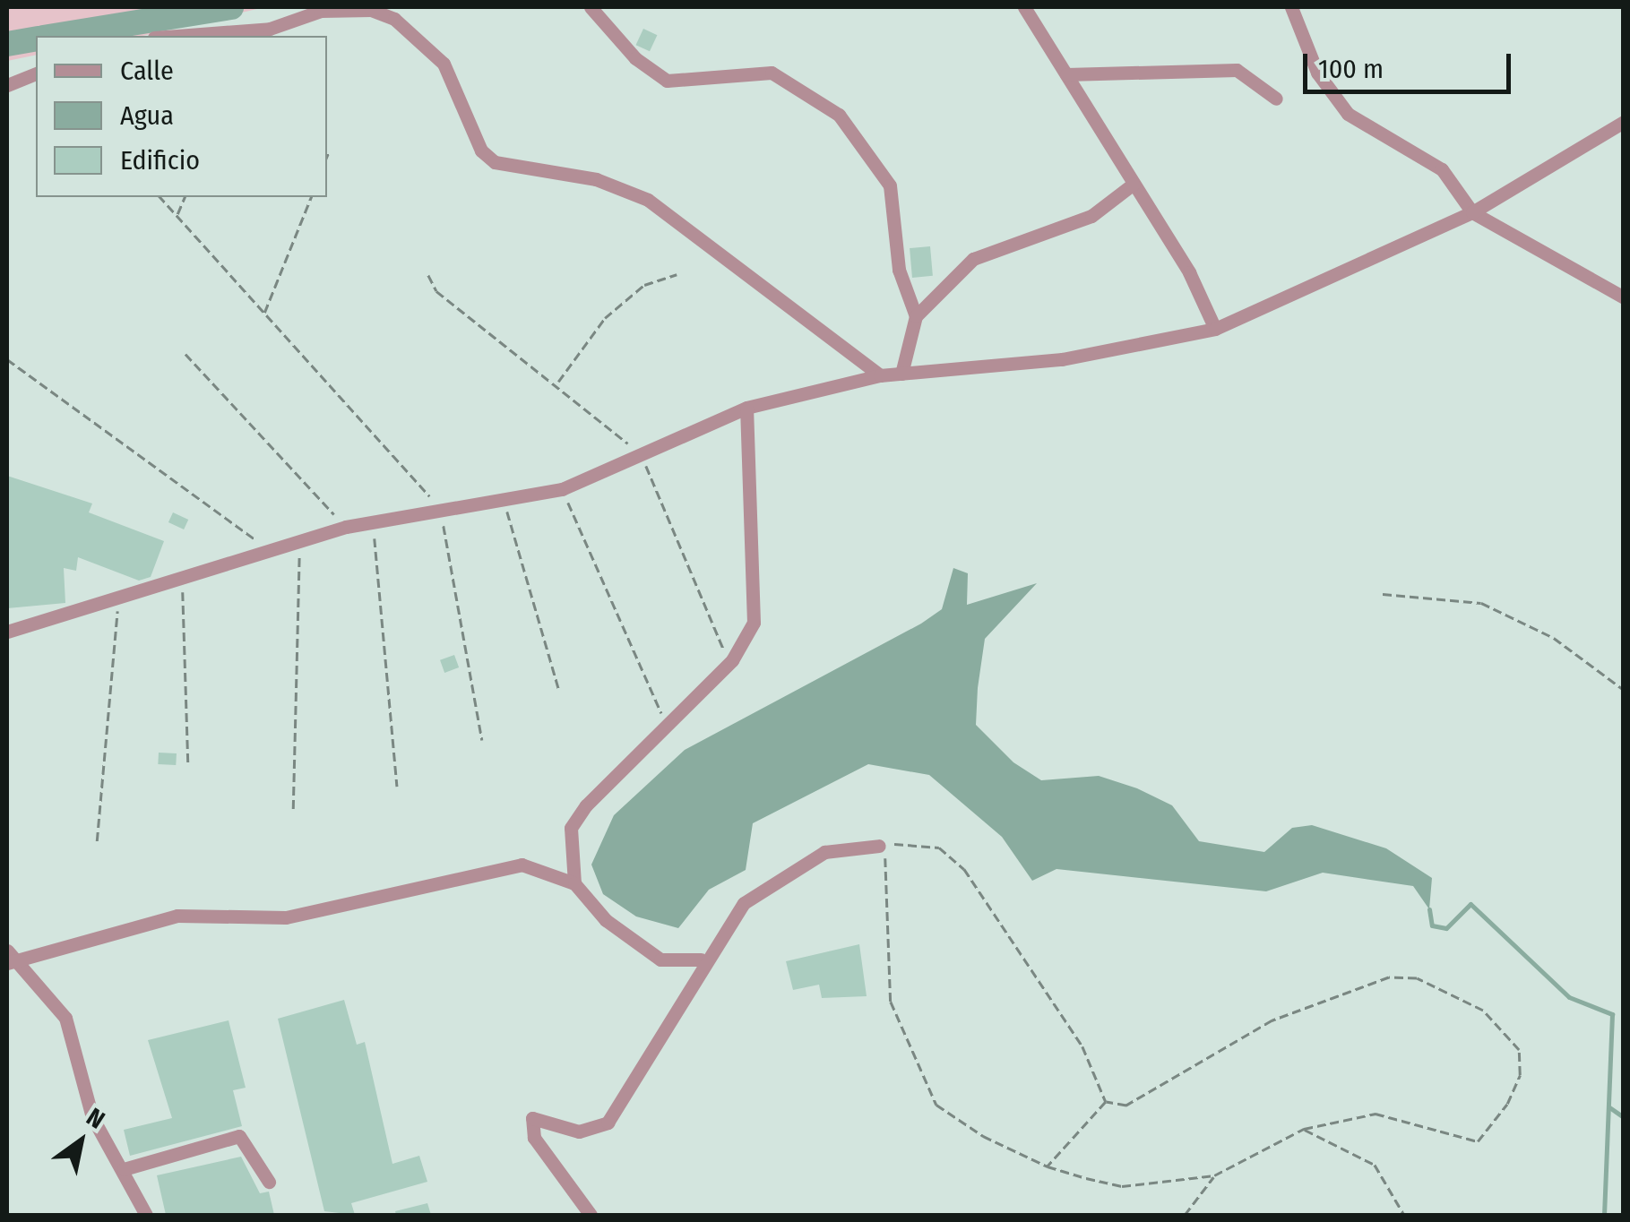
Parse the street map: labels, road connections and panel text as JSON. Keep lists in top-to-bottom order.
{
  "legend": ["Calle", "Agua", "Edificio"],
  "scale_bar": "100 m",
  "north": "top right"
}
